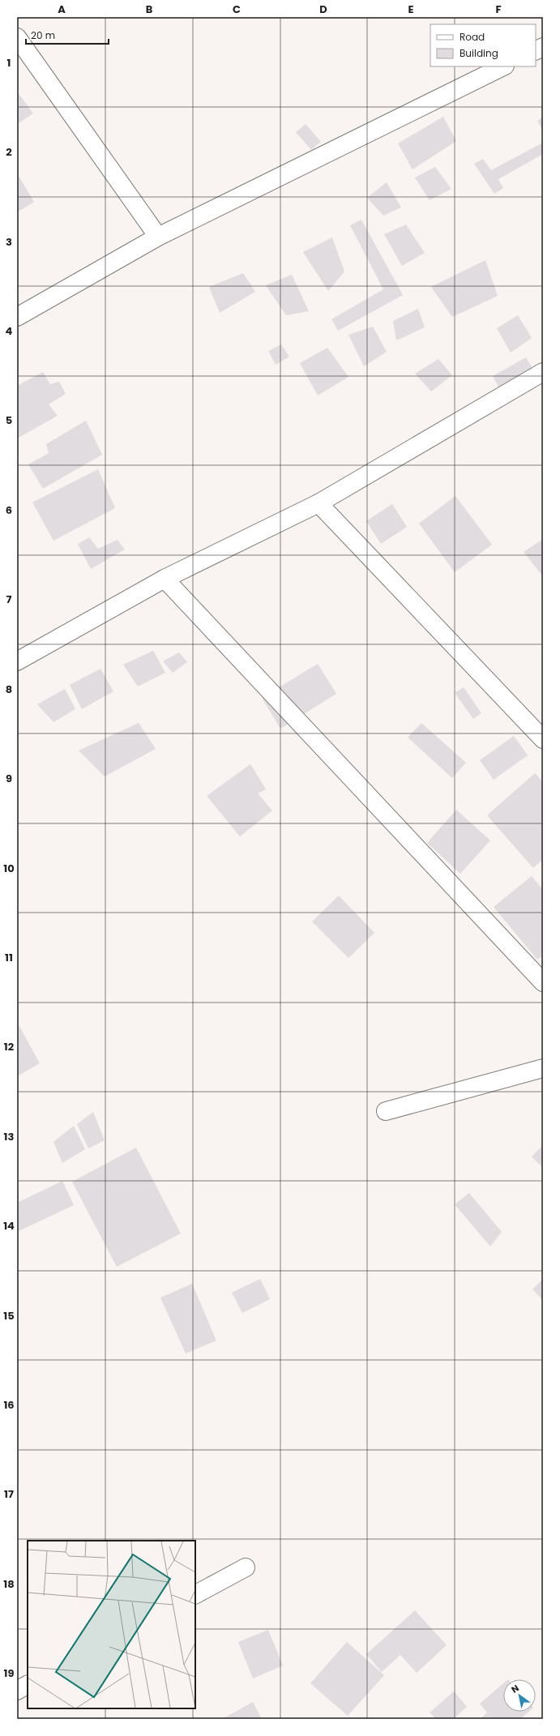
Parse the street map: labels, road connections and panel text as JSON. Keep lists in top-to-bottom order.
{
  "legend": ["Road", "Building"],
  "scale_bar": "20 m",
  "north": "top left",
  "grid": {
    "columns": [
      "A",
      "B",
      "C",
      "D",
      "E",
      "F"
    ],
    "rows": [
      "1",
      "2",
      "3",
      "4",
      "5",
      "6",
      "7",
      "8",
      "9",
      "10",
      "11",
      "12",
      "13",
      "14",
      "15",
      "16",
      "17",
      "18",
      "19"
    ]
  }
}
